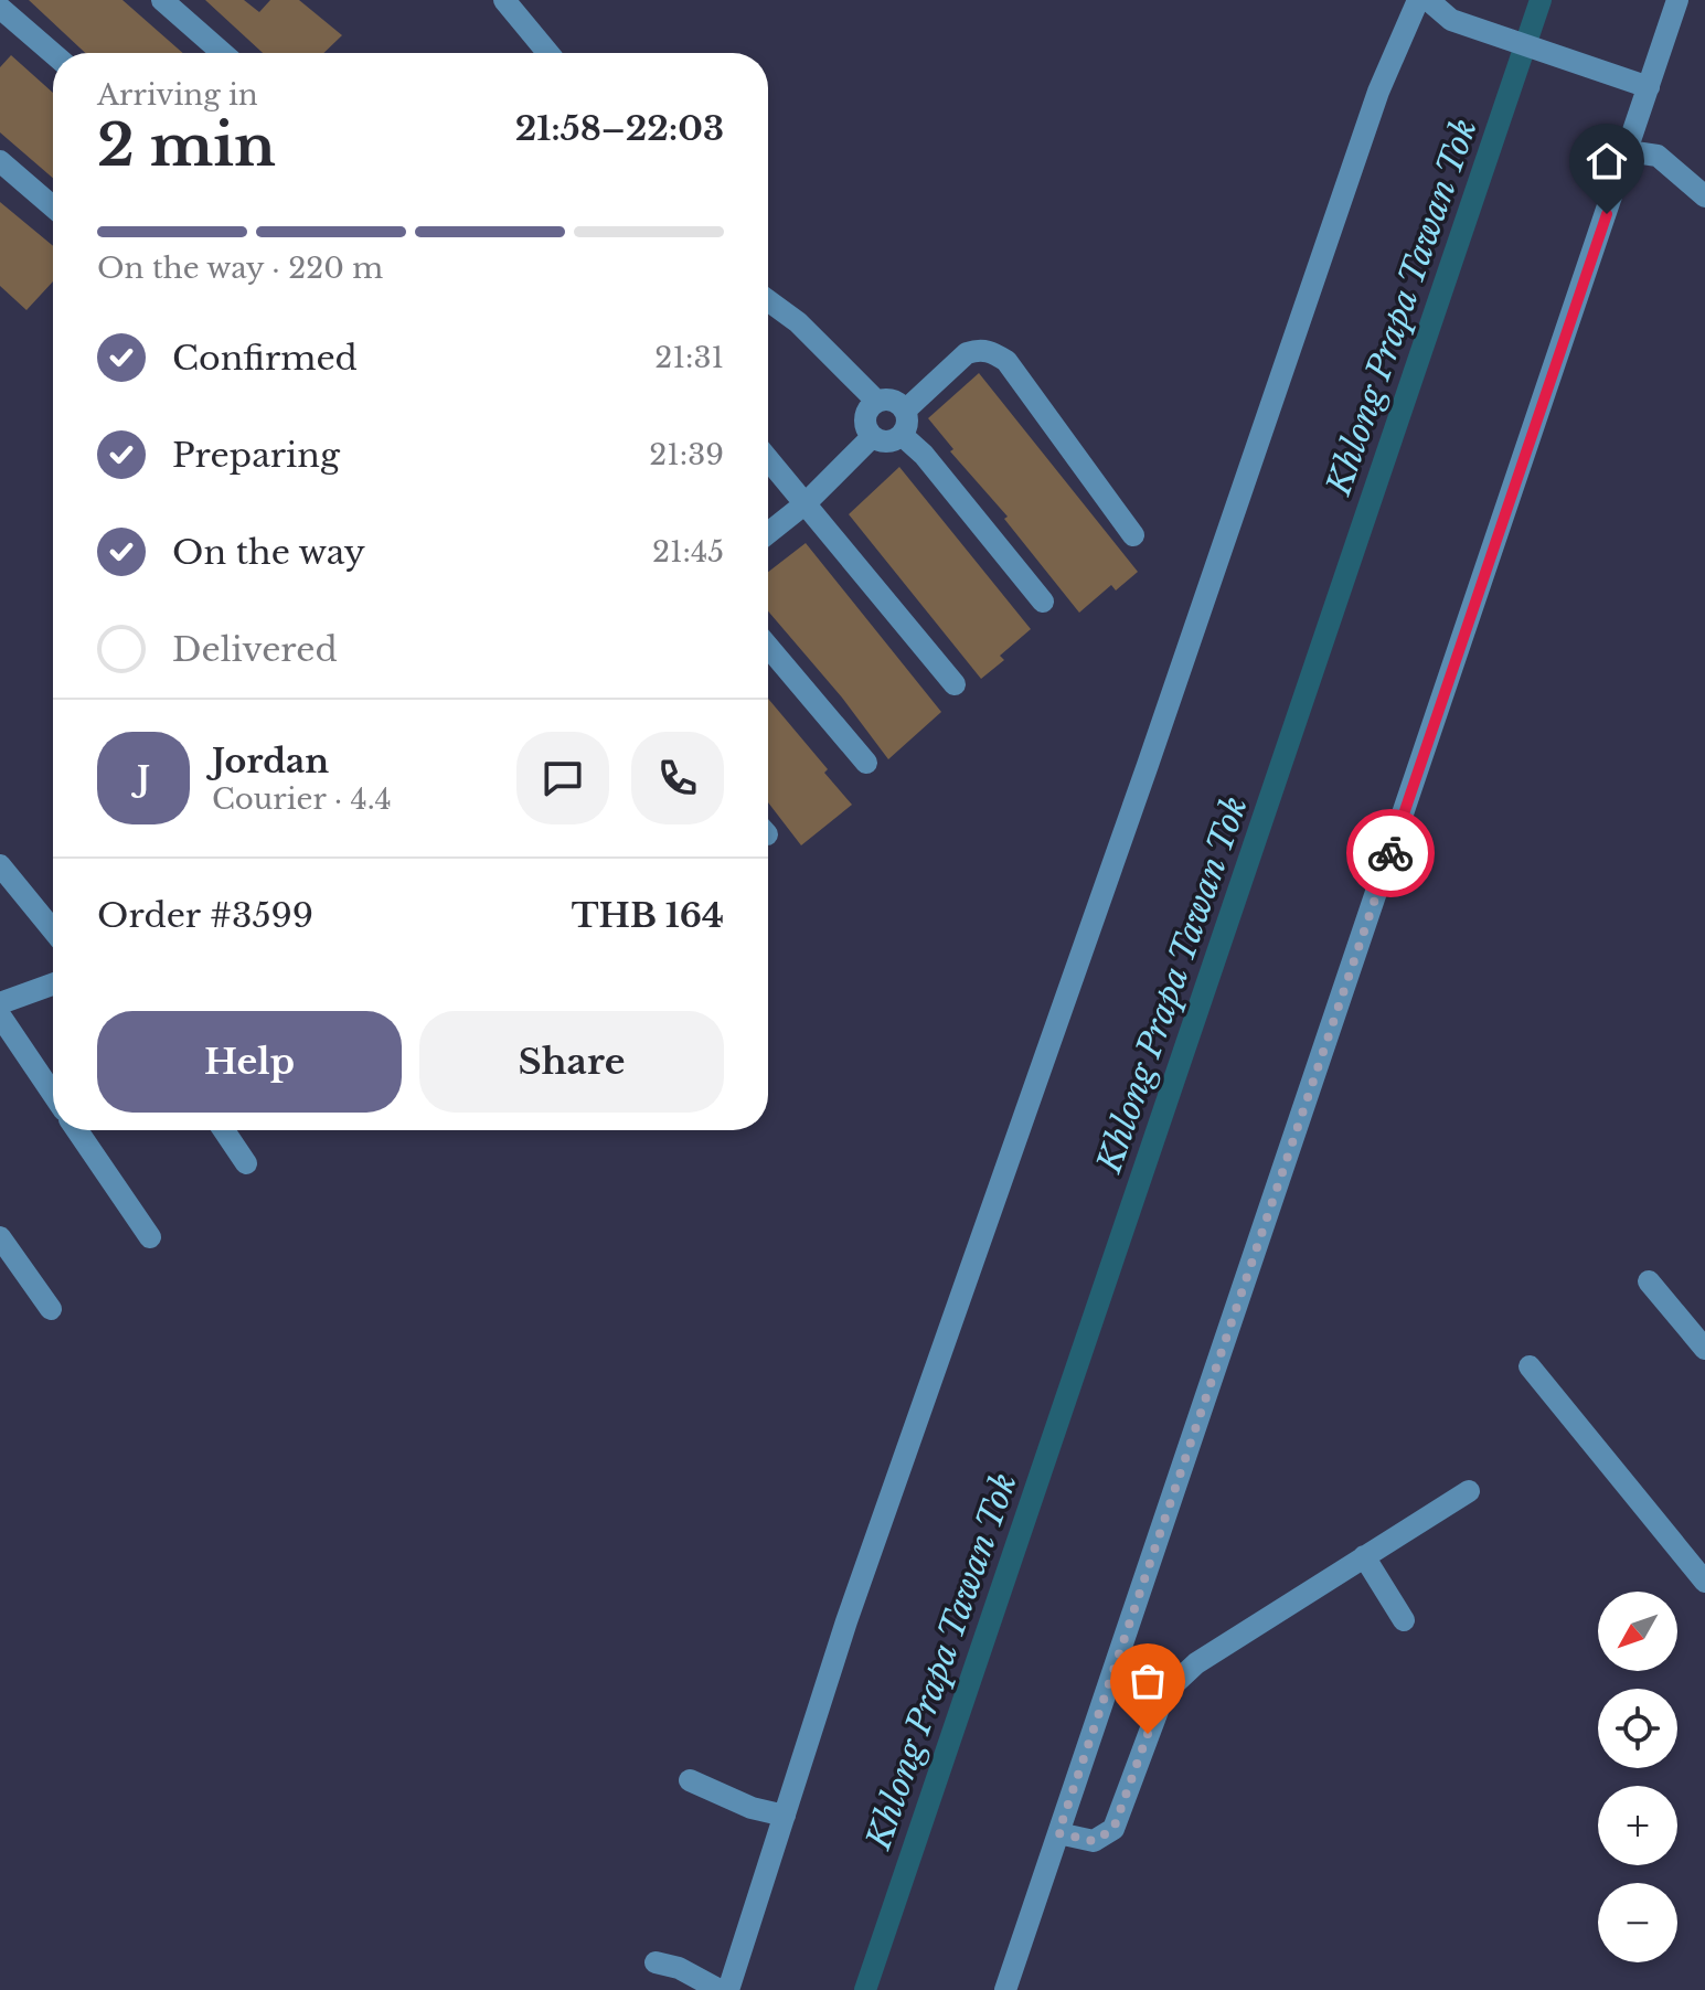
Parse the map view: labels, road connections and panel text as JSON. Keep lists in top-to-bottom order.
{
  "water": ["Khlong Prapa Tawan Tok"],
  "north": "bottom left",
  "page": {
    "heading": ["2 min", "Arriving in", "21:58–22:03"],
    "panel": [
      "Jordan",
      "Courier · 4.4",
      "Order #3599",
      "THB 164"
    ],
    "bar": "On the way · 220 m",
    "list": [
      ["Confirmed", "21:31"],
      ["Preparing", "21:39"],
      ["On the way", "21:45"],
      "Delivered"
    ],
    "round": "J",
    "buttons": ["Help", "Share"],
    "map_buttons": ["+", "−"]
  }
}
